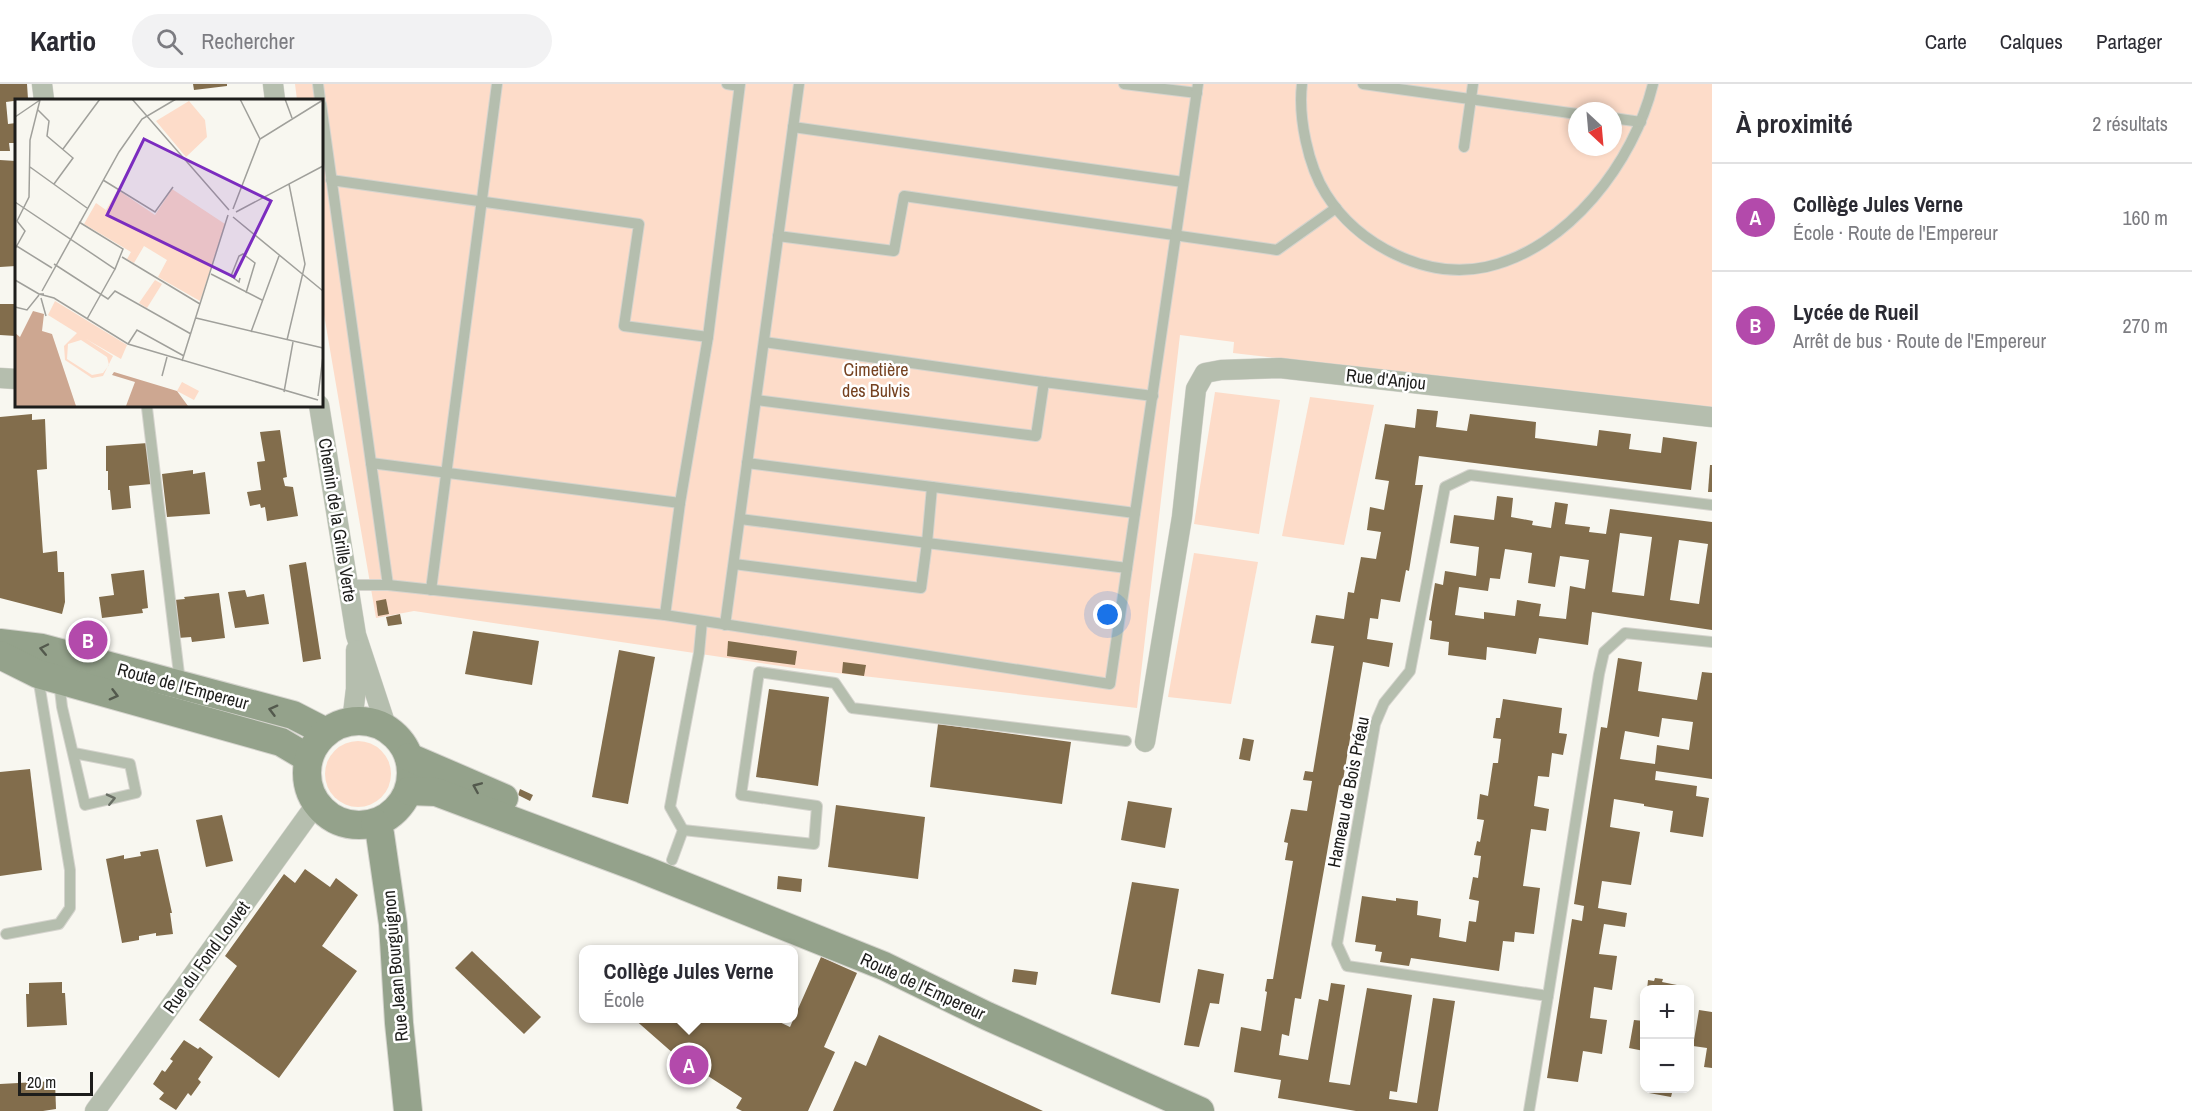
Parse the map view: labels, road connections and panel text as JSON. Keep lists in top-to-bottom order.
{
  "streets": {
    "main road": ["Route de l'Empereur", "Rue Jean Bourguignon"],
    "street": ["Rue d'Anjou", "Chemin de la Grille Verte", "Rue du Fond Louvet"],
    "lane": ["Hameau de Bois Préau"]
  },
  "crossings": [
    ["Chemin de la Grille Verte", "Route de l'Empereur"],
    ["Chemin de la Grille Verte", "Rue du Fond Louvet"],
    ["Chemin de la Grille Verte", "Rue Jean Bourguignon"],
    ["Route de l'Empereur", "Rue du Fond Louvet"],
    ["Route de l'Empereur", "Rue Jean Bourguignon"],
    ["Rue du Fond Louvet", "Rue Jean Bourguignon"]
  ],
  "parks": ["Cimetière des Bulvis"],
  "scale_bar": "20 m",
  "north": "bottom right",
  "page": {
    "header": "Kartio",
    "search": "Rechercher",
    "nav": ["Carte", "Calques", "Partager"],
    "heading": ["À proximité", "2 résultats"],
    "list": [
      {
        "mark": "A",
        "name": "Collège Jules Verne",
        "note": "École · Route de l'Empereur",
        "value": "160 m"
      },
      {
        "mark": "B",
        "name": "Lycée de Rueil",
        "note": "Arrêt de bus · Route de l'Empereur",
        "value": "270 m"
      }
    ],
    "pins": ["B", "A"],
    "popup": ["Collège Jules Verne", "École"],
    "map_buttons": ["+", "−"],
    "scale": "20 m"
  }
}
